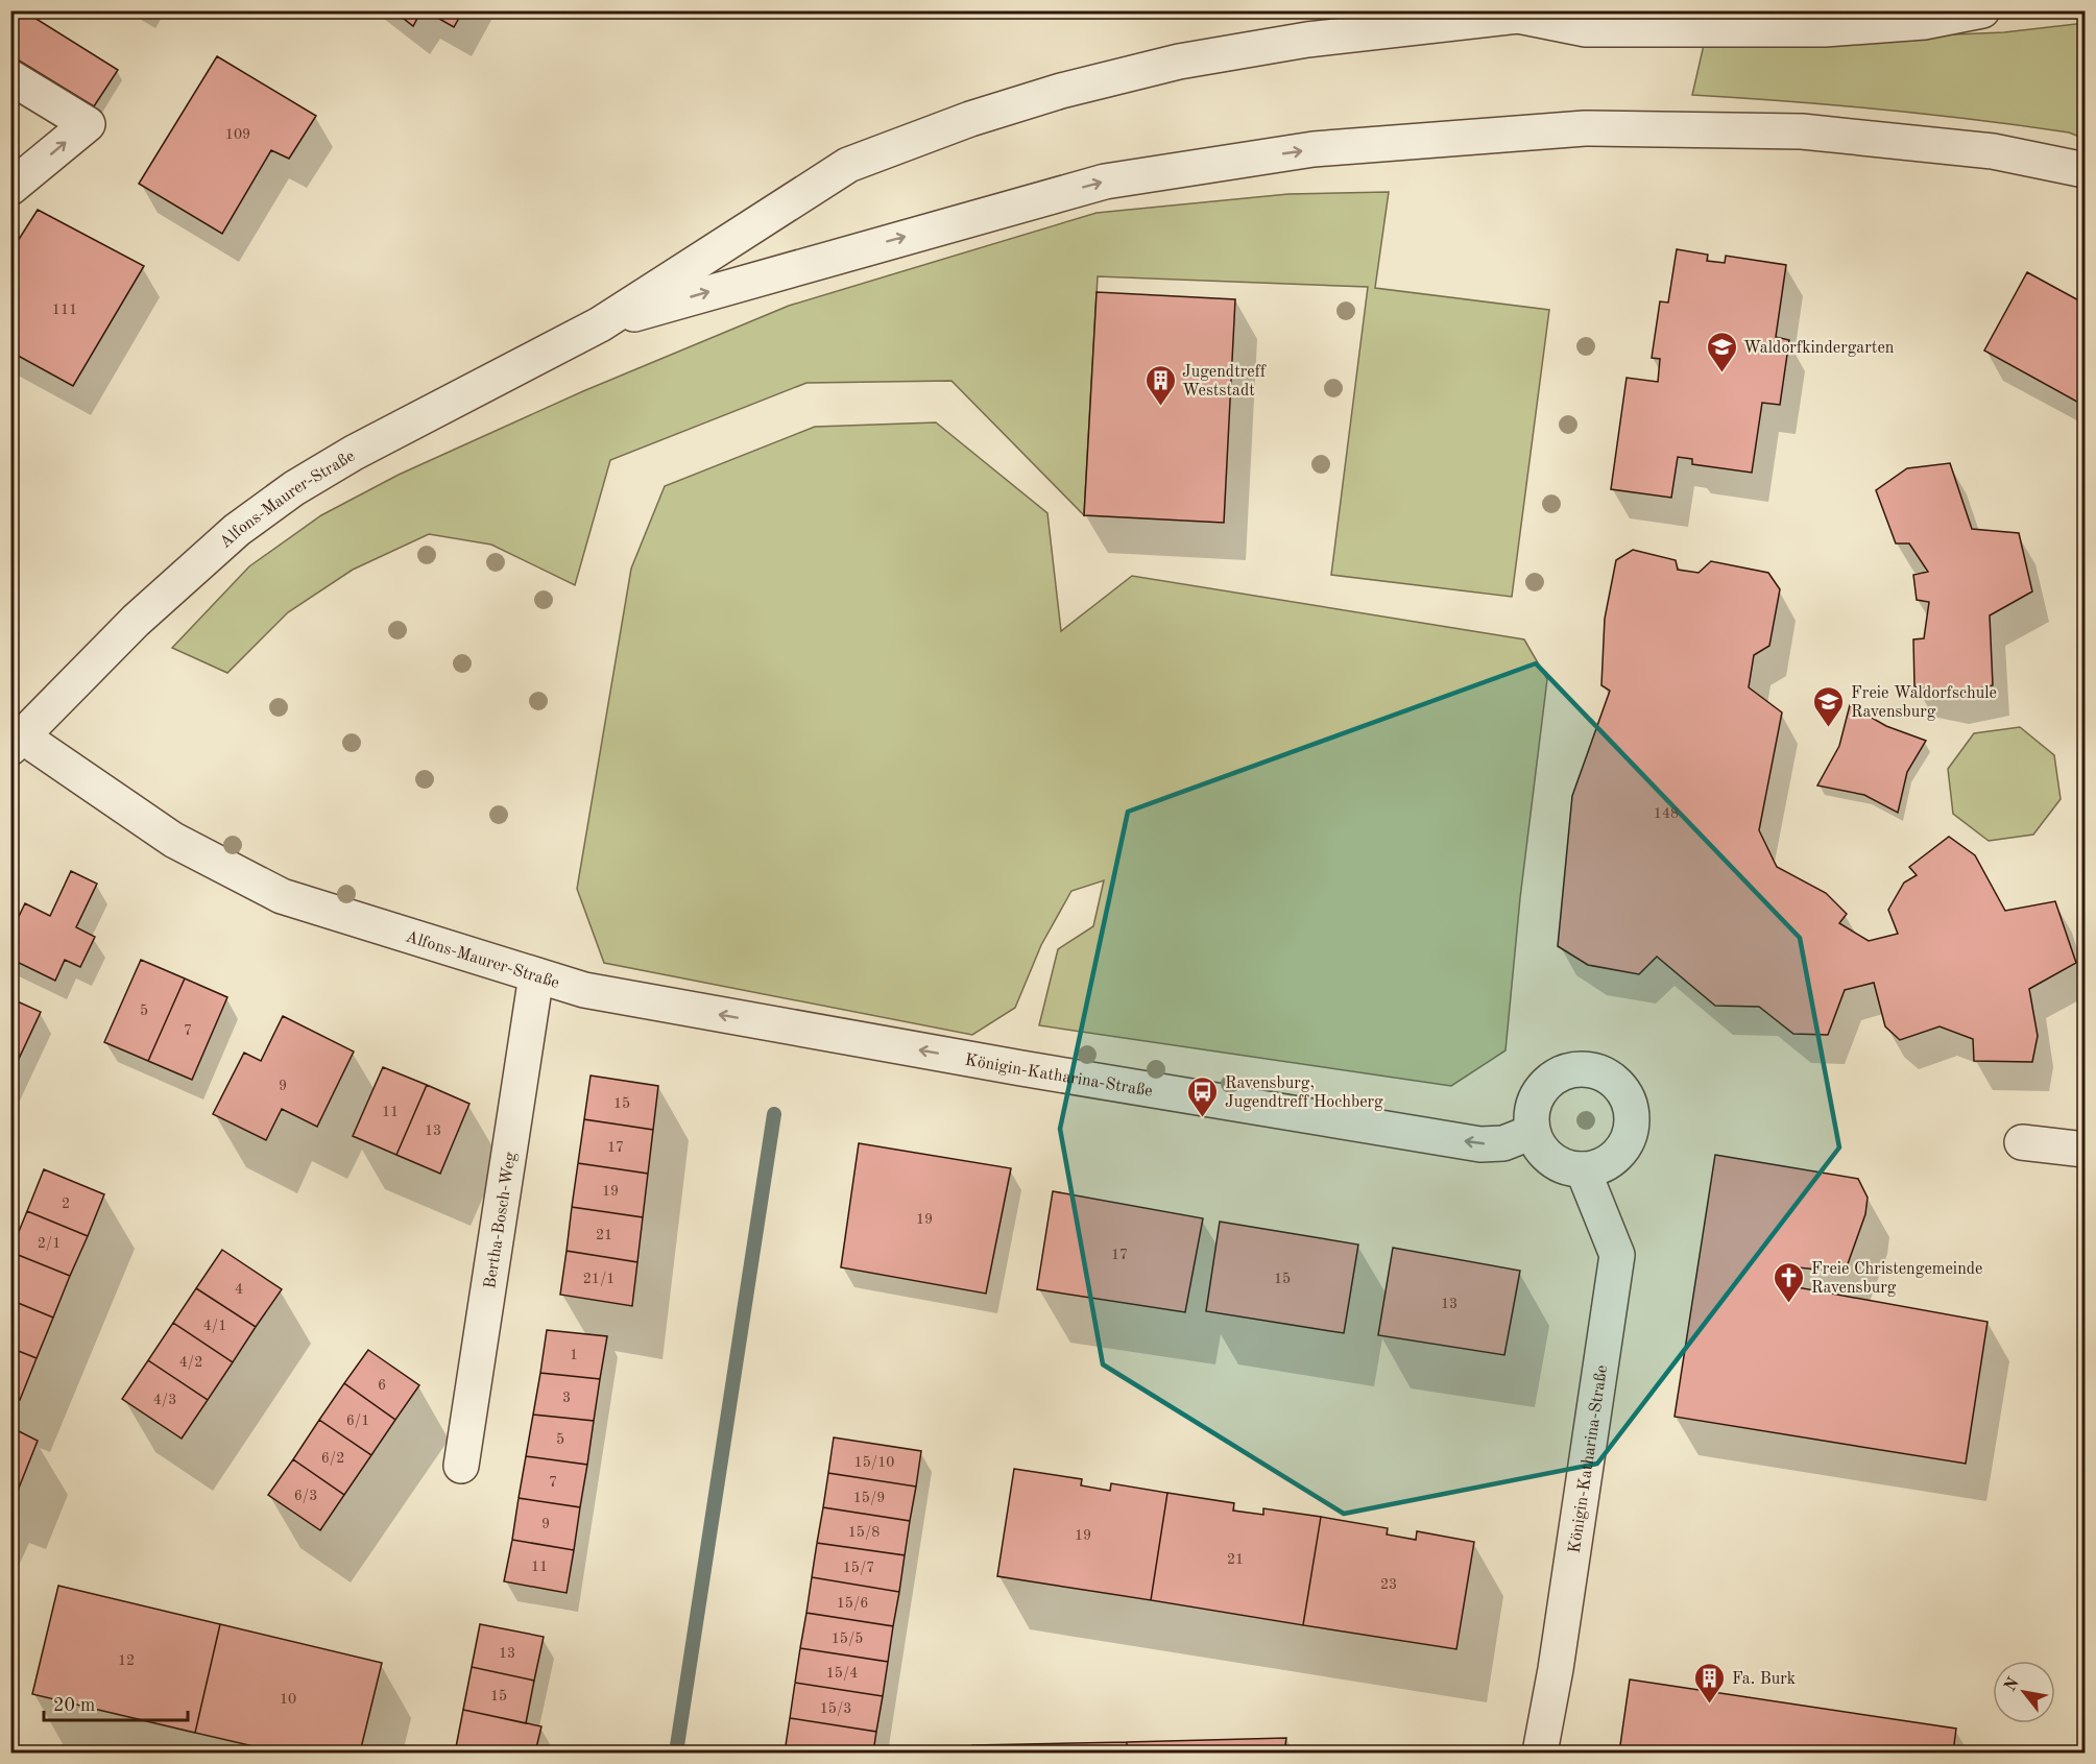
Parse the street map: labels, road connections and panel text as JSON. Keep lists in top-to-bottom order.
{
  "streets": {
    "street": ["Alfons-Maurer-Straße", "Königin-Katharina-Straße", "Bertha-Bosch-Weg"]
  },
  "crossings": [
    ["Alfons-Maurer-Straße", "Königin-Katharina-Straße"],
    ["Alfons-Maurer-Straße", "Bertha-Bosch-Weg"]
  ],
  "one_way": ["Königin-Katharina-Straße"],
  "places": {
    "school or university": ["Waldorfkindergarten", "Freie Waldorfschule Ravensburg"],
    "building": ["Jugendtreff Weststadt", "Fa. Burk"],
    "bus stop": ["Ravensburg, Jugendtreff Hochberg"],
    "church": ["Freie Christengemeinde Ravensburg"]
  },
  "house_numbers": [
    "109",
    "111",
    "148",
    "5",
    "7",
    "9",
    "15",
    "11",
    "13",
    "17",
    "19",
    "2",
    "19",
    "21",
    "2/1",
    "17",
    "21/1",
    "15",
    "4",
    "13",
    "4/1",
    "1",
    "4/2",
    "6",
    "3",
    "4/3",
    "6/1",
    "5",
    "6/2",
    "15/10",
    "7",
    "6/3",
    "15/9",
    "9",
    "15/8",
    "19",
    "21",
    "11",
    "15/7",
    "23",
    "15/6",
    "15/5",
    "13",
    "12",
    "15/4",
    "15",
    "10",
    "15/3"
  ],
  "scale_bar": "20 m",
  "north": "top left"
}
